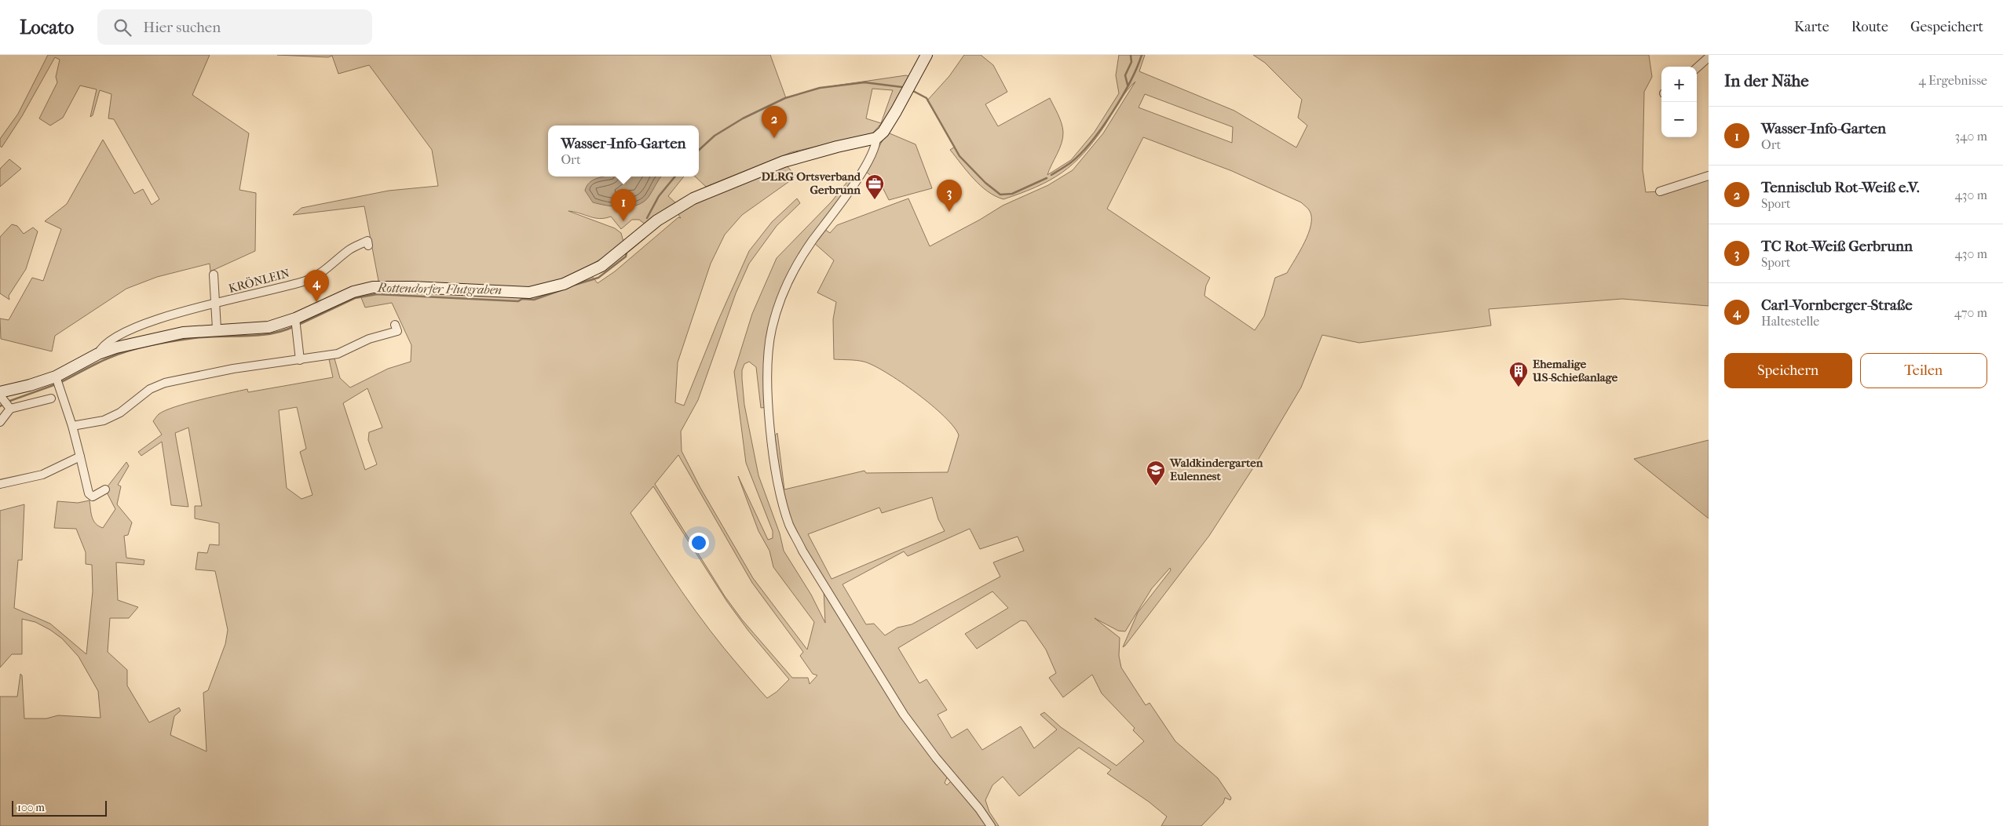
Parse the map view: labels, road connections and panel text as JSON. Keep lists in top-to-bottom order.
{
  "streets": {
    "street": ["KRÖNLEIN"]
  },
  "water": ["Rottendorfer Flutgraben"],
  "places": {
    "office": ["DLRG Ortsverband Gerbrunn"],
    "building": ["Ehemalige US-Schießanlage"],
    "school or university": ["Waldkindergarten Eulennest"]
  },
  "scale_bar": "100 m",
  "page": {
    "header": "Locato",
    "search": "Hier suchen",
    "nav": ["Karte", "Route", "Gespeichert"],
    "heading": ["In der Nähe", "4 Ergebnisse"],
    "map_buttons": ["+", "−"],
    "pins": [
      "2",
      "3",
      "1",
      "4"
    ],
    "list": [
      {
        "mark": "1",
        "name": "Wasser-Info-Garten",
        "note": "Ort",
        "value": "340 m"
      },
      {
        "mark": "2",
        "name": "Tennisclub Rot-Weiß e.V.",
        "note": "Sport",
        "value": "430 m"
      },
      {
        "mark": "3",
        "name": "TC Rot-Weiß Gerbrunn",
        "note": "Sport",
        "value": "430 m"
      },
      {
        "mark": "4",
        "name": "Carl-Vornberger-Straße",
        "note": "Haltestelle",
        "value": "470 m"
      }
    ],
    "popup": ["Wasser-Info-Garten", "Ort"],
    "buttons": ["Speichern", "Teilen"],
    "scale": "100 m"
  }
}
